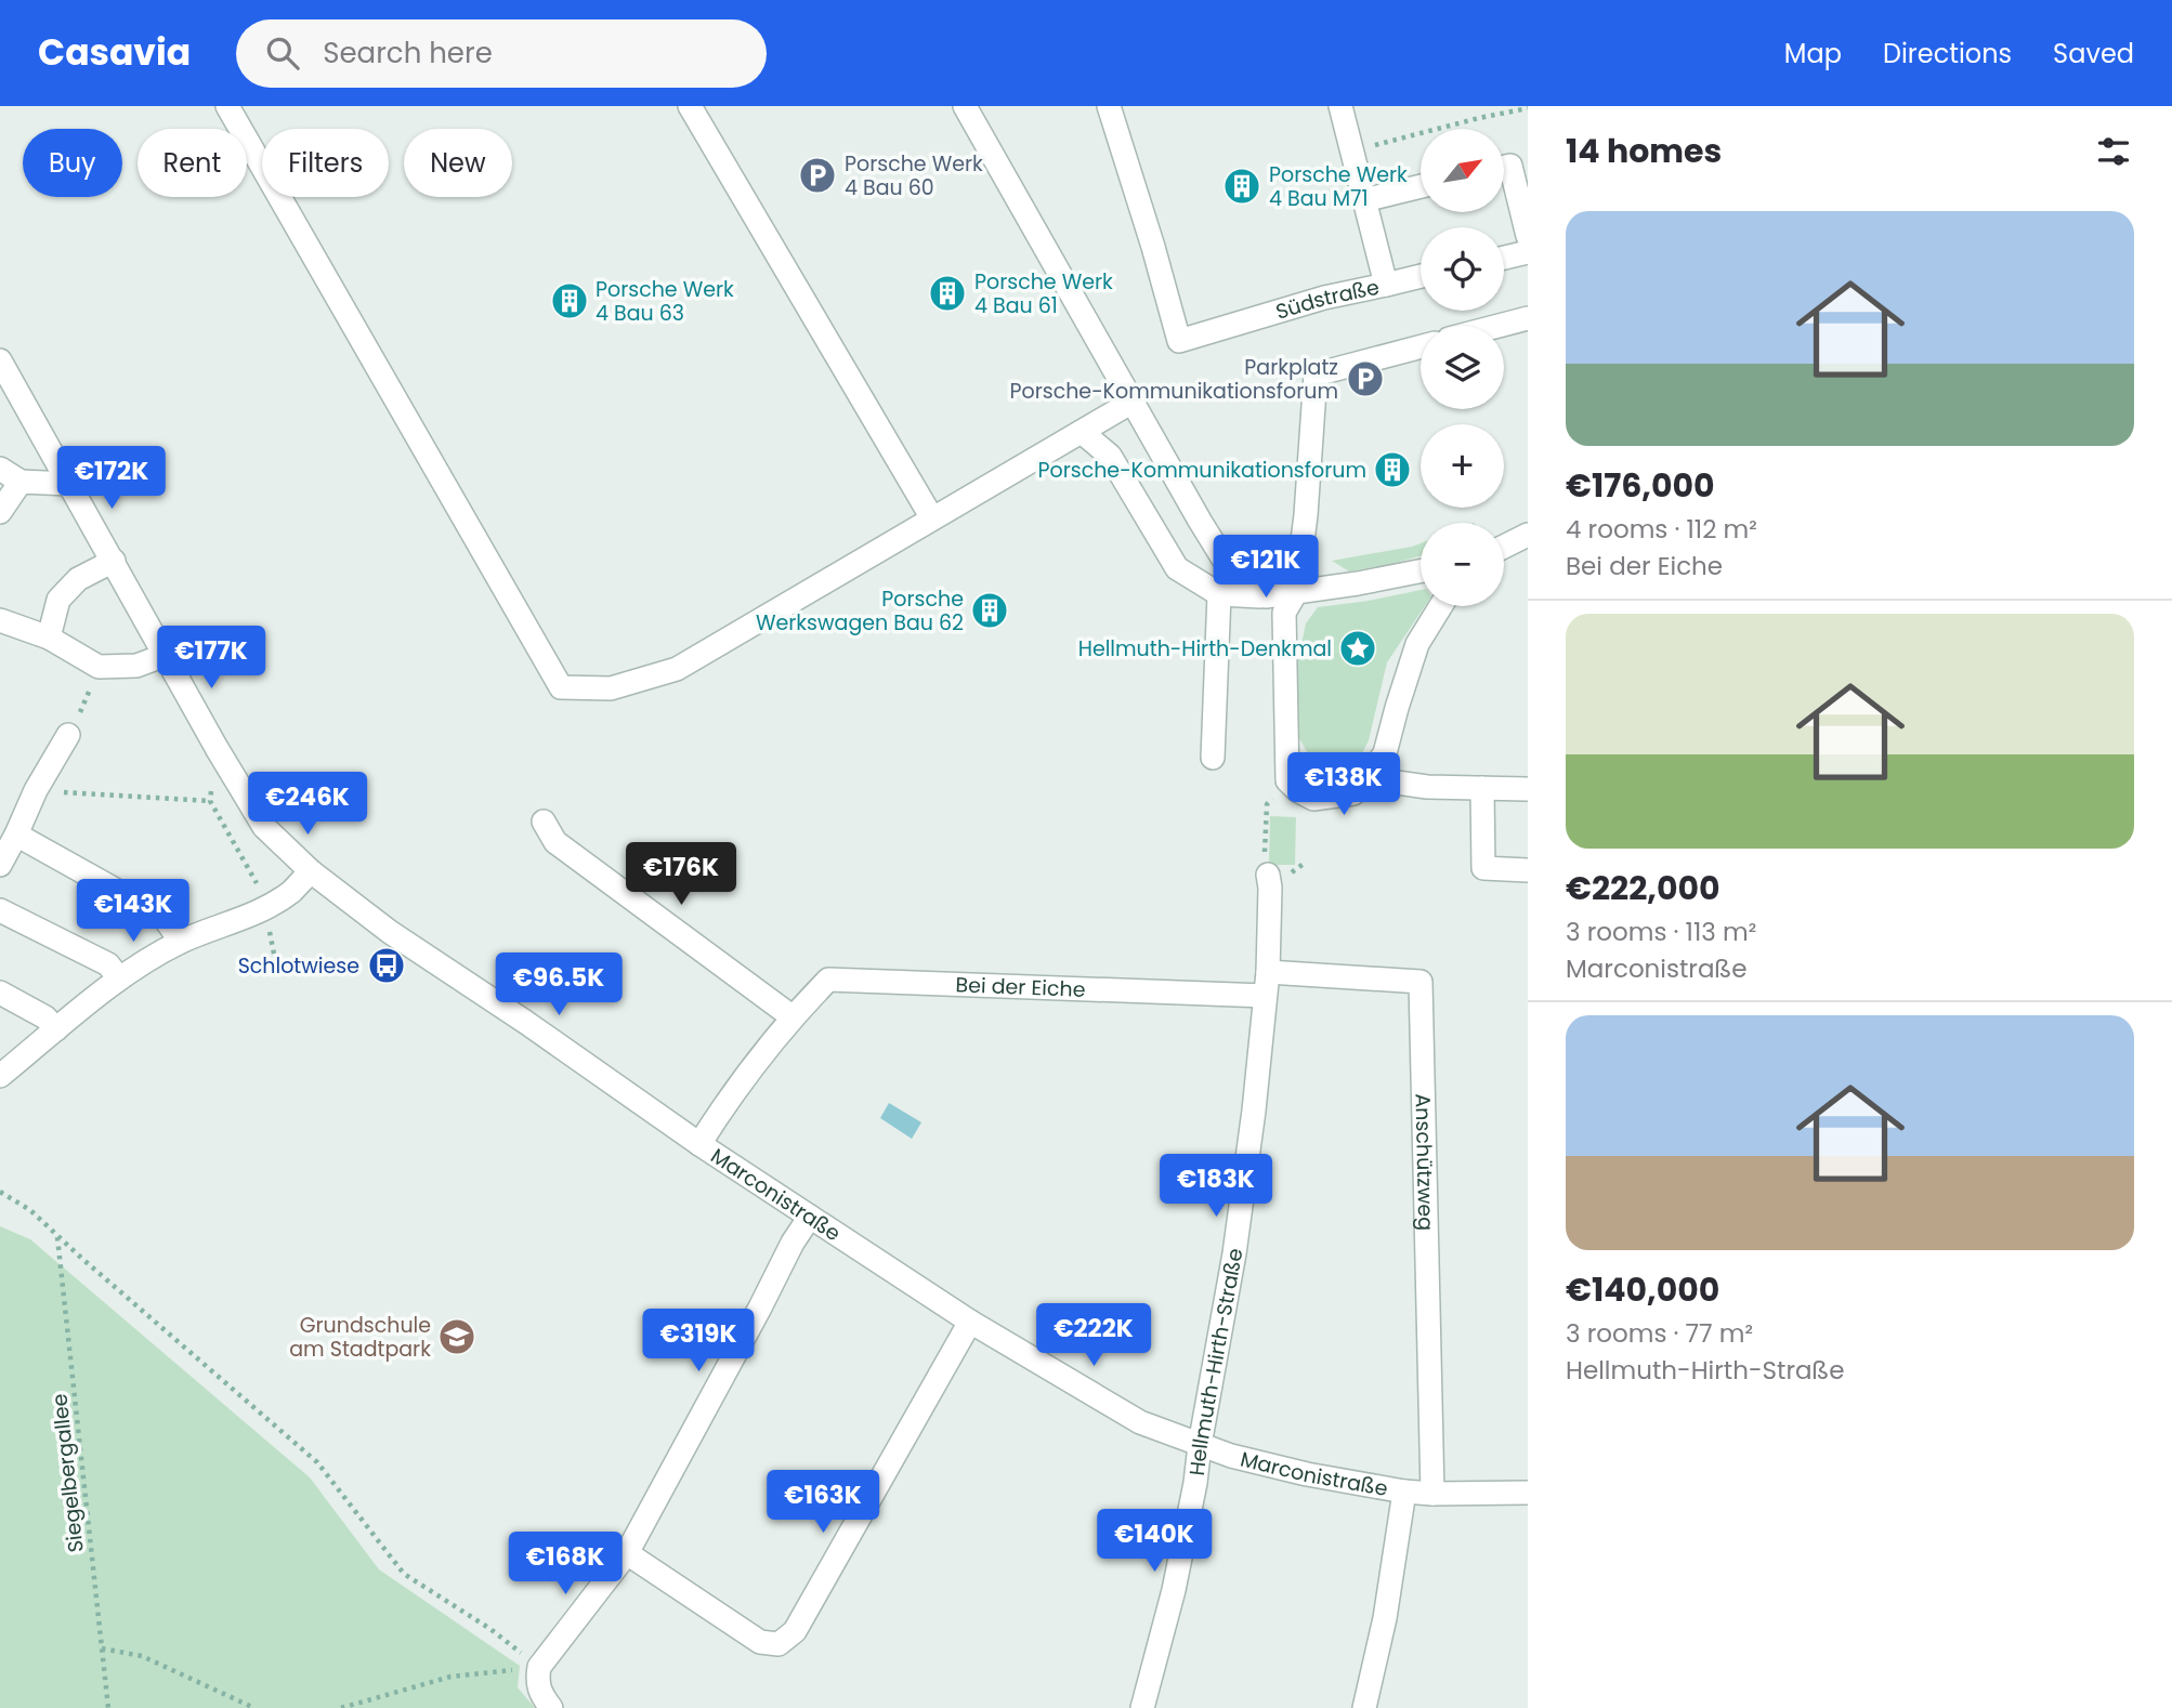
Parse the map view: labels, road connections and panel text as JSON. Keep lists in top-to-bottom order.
{
  "streets": {
    "street": [
      "Südstraße",
      "Bei der Eiche",
      "Anschützweg",
      "Marconistraße",
      "Hellmuth-Hirth-Straße"
    ],
    "path": ["Siegelbergallee"]
  },
  "crossings": [
    ["Bei der Eiche", "Marconistraße"],
    ["Bei der Eiche", "Hellmuth-Hirth-Straße"],
    ["Anschützweg", "Marconistraße"],
    ["Anschützweg", "Hellmuth-Hirth-Straße"],
    ["Marconistraße", "Hellmuth-Hirth-Straße"]
  ],
  "places": {
    "parking": ["Porsche Werk 4 Bau 60", "Parkplatz Porsche-Kommunikationsforum"],
    "building": [
      "Porsche Werk 4 Bau M71",
      "Porsche Werk 4 Bau 61",
      "Porsche Werk 4 Bau 63",
      "Porsche-Kommunikationsforum",
      "Porsche Werkswagen Bau 62"
    ],
    "place": ["Hellmuth-Hirth-Denkmal"],
    "bus stop": ["Schlotwiese"],
    "school or university": ["Grundschule am Stadtpark"]
  },
  "north": "top right",
  "page": {
    "header": "Casavia",
    "search": "Search here",
    "nav": ["Map", "Directions", "Saved"],
    "heading": "14 homes",
    "map_buttons": ["+", "−"],
    "chip": [
      "Buy",
      "Rent",
      "Filters",
      "New"
    ],
    "list": [
      {
        "name": "€176,000",
        "note": "4 rooms · 112 m² · Bei der Eiche"
      },
      {
        "name": "€222,000",
        "note": "3 rooms · 113 m² · Marconistraße"
      },
      {
        "name": "€140,000",
        "note": "3 rooms · 77 m² · Hellmuth-Hirth-Straße"
      }
    ],
    "price": [
      "€172K",
      "€121K",
      "€177K",
      "€138K",
      "€246K",
      "€176K",
      "€143K",
      "€96.5K",
      "€183K",
      "€222K",
      "€319K",
      "€163K",
      "€140K",
      "€168K"
    ]
  }
}
